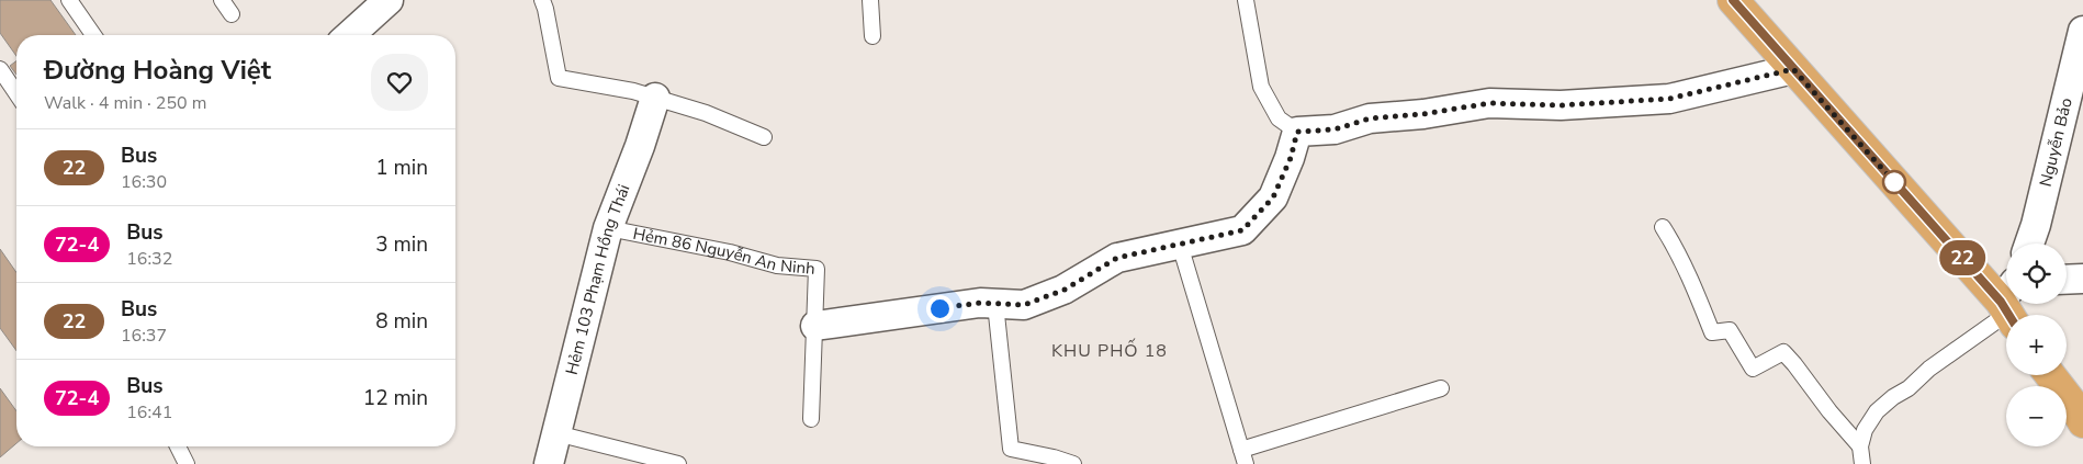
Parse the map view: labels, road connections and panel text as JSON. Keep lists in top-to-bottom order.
{
  "streets": {
    "street": ["Nguyễn Bảo", "Hẻm 103 Phạm Hồng Thái"],
    "lane": ["Hẻm 86 Nguyễn An Ninh"]
  },
  "crossings": [
    ["Hẻm 86 Nguyễn An Ninh", "Hẻm 103 Phạm Hồng Thái"]
  ],
  "districts": ["KHU PHỐ 18"],
  "lines": ["bus line 22"],
  "page": {
    "on_map": "22",
    "heading": ["Đường Hoàng Việt", "Walk · 4 min · 250 m"],
    "list": [
      {
        "mark": "22",
        "name": "Bus",
        "note": "16:30",
        "value": "1 min"
      },
      {
        "mark": "72-4",
        "name": "Bus",
        "note": "16:32",
        "value": "3 min"
      },
      {
        "mark": "22",
        "name": "Bus",
        "note": "16:37",
        "value": "8 min"
      },
      {
        "mark": "72-4",
        "name": "Bus",
        "note": "16:41",
        "value": "12 min"
      }
    ],
    "map_buttons": ["+", "−"]
  }
}
